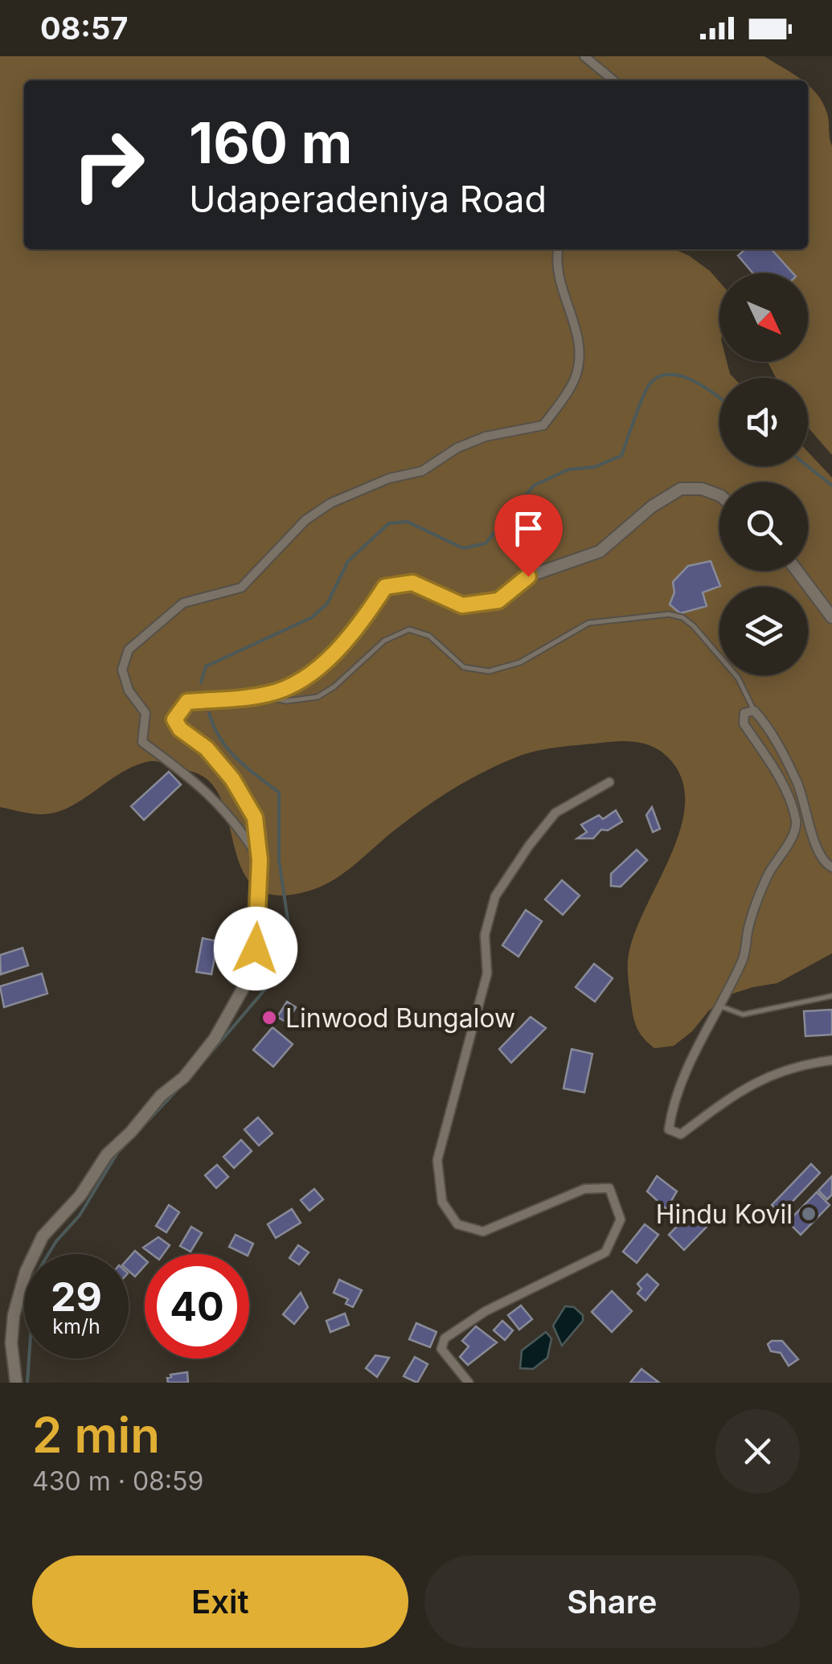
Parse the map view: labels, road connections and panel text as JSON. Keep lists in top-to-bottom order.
{
  "places": ["Linwood Bungalow", "Hindu Kovil"],
  "north": "bottom right",
  "page": {
    "status": "08:57",
    "turn": ["160 m", "Udaperadeniya Road"],
    "speed": "29 km/h",
    "limit": "40",
    "heading": ["2 min", "430 m · 08:59"],
    "buttons": ["Exit", "Share"]
  }
}
